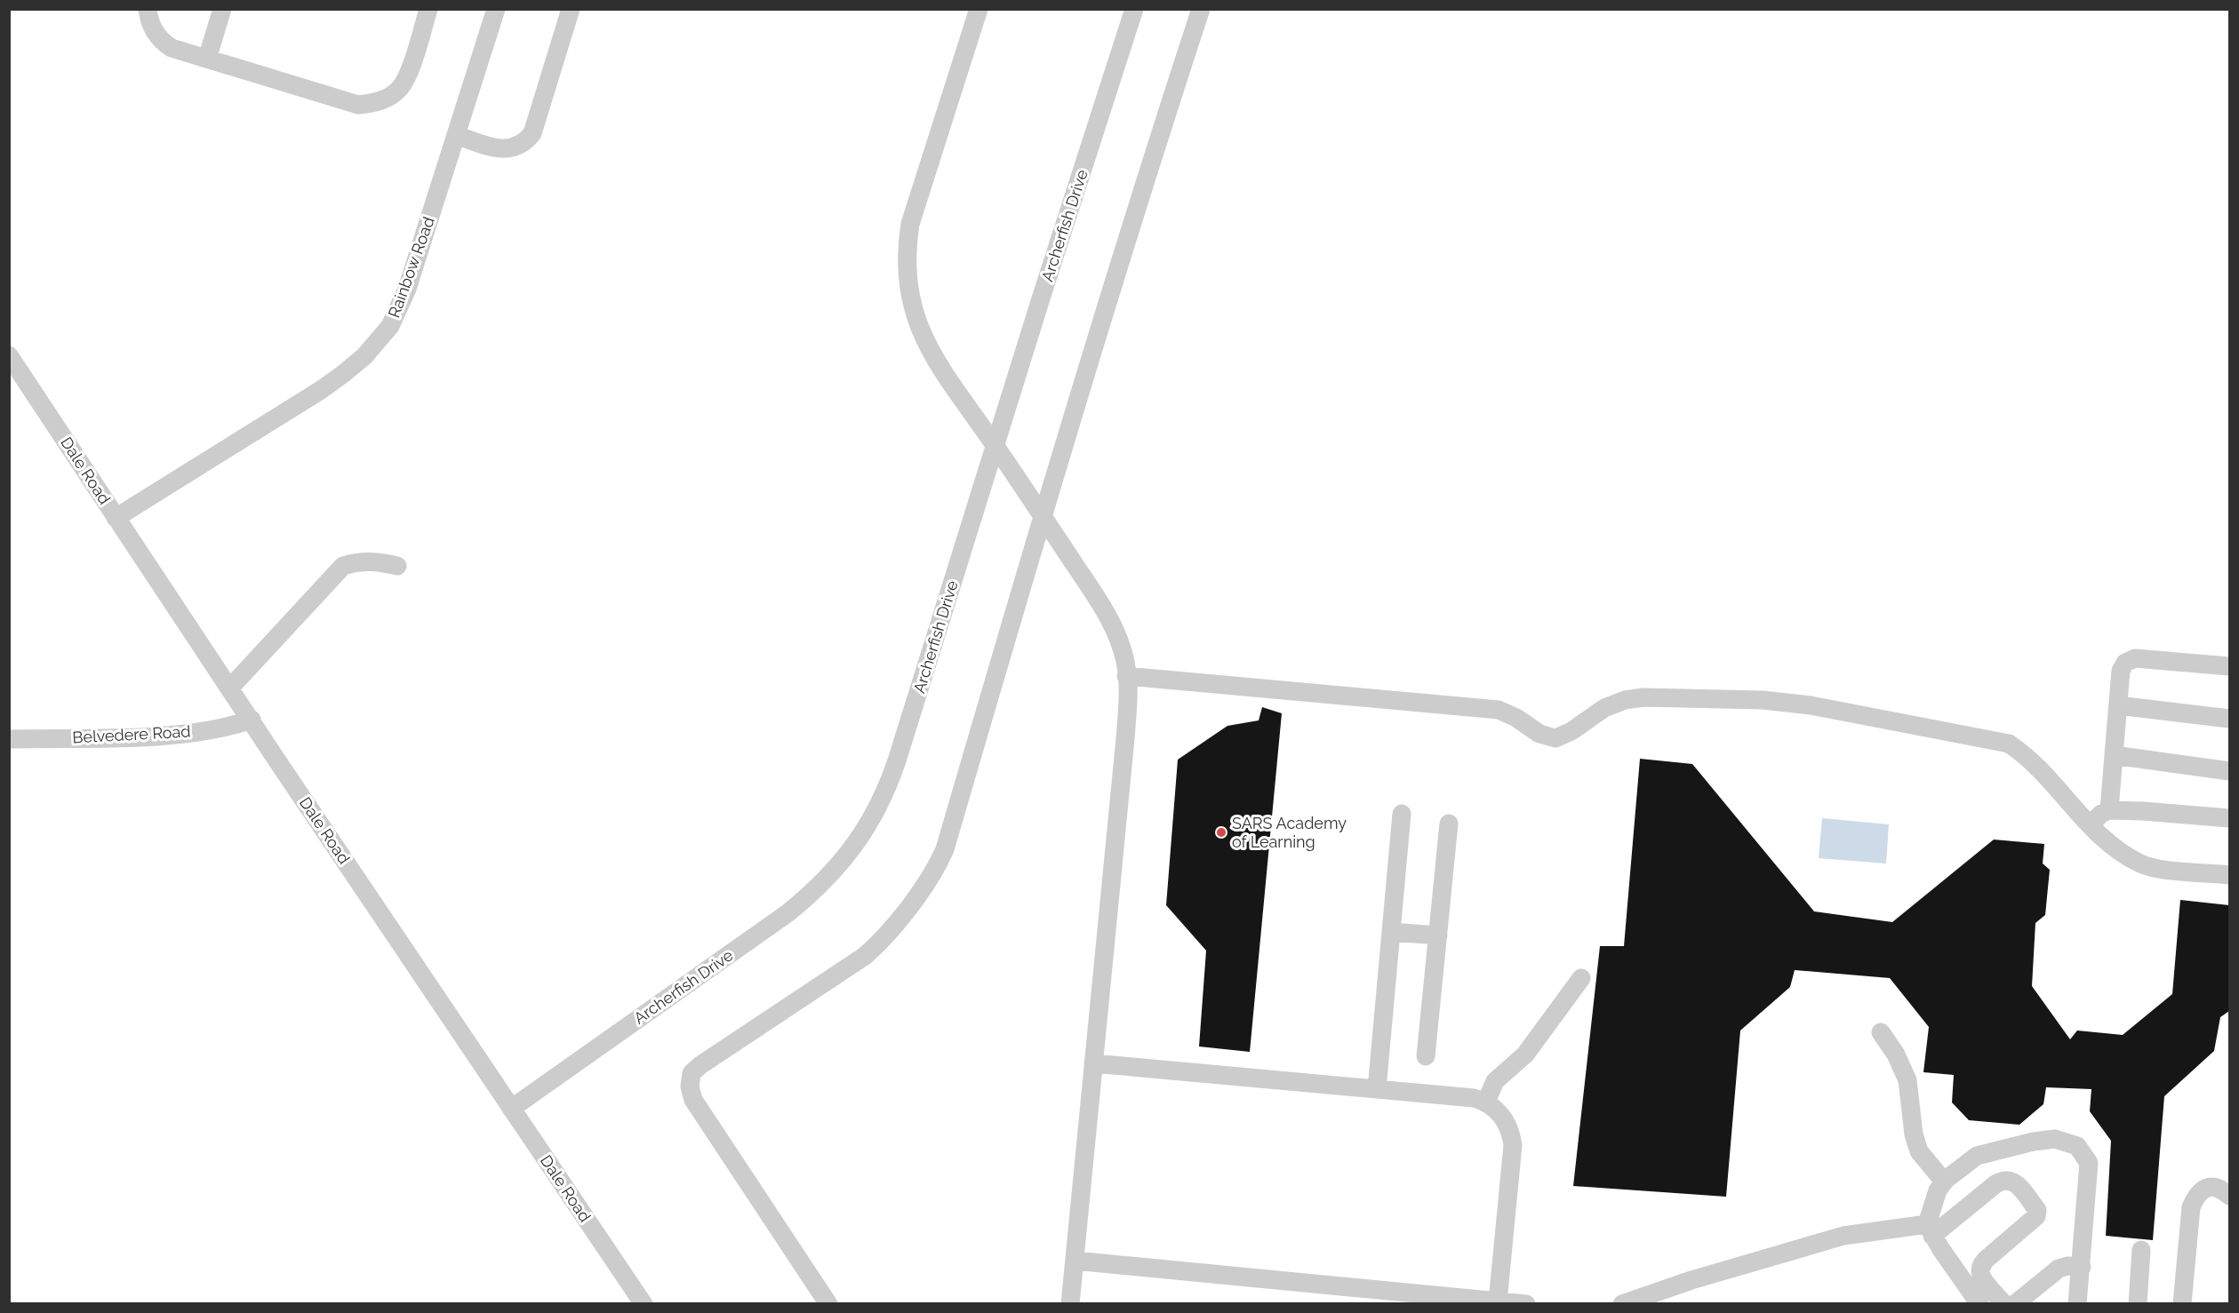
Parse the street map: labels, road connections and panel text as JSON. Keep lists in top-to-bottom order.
{
  "streets": {
    "street": [
      "Archerfish Drive",
      "Rainbow Road",
      "Dale Road",
      "Belvedere Road"
    ]
  },
  "crossings": [
    ["Archerfish Drive", "Dale Road"],
    ["Rainbow Road", "Dale Road"],
    ["Dale Road", "Belvedere Road"]
  ],
  "places": ["SARS Academy of Learning"]
}
